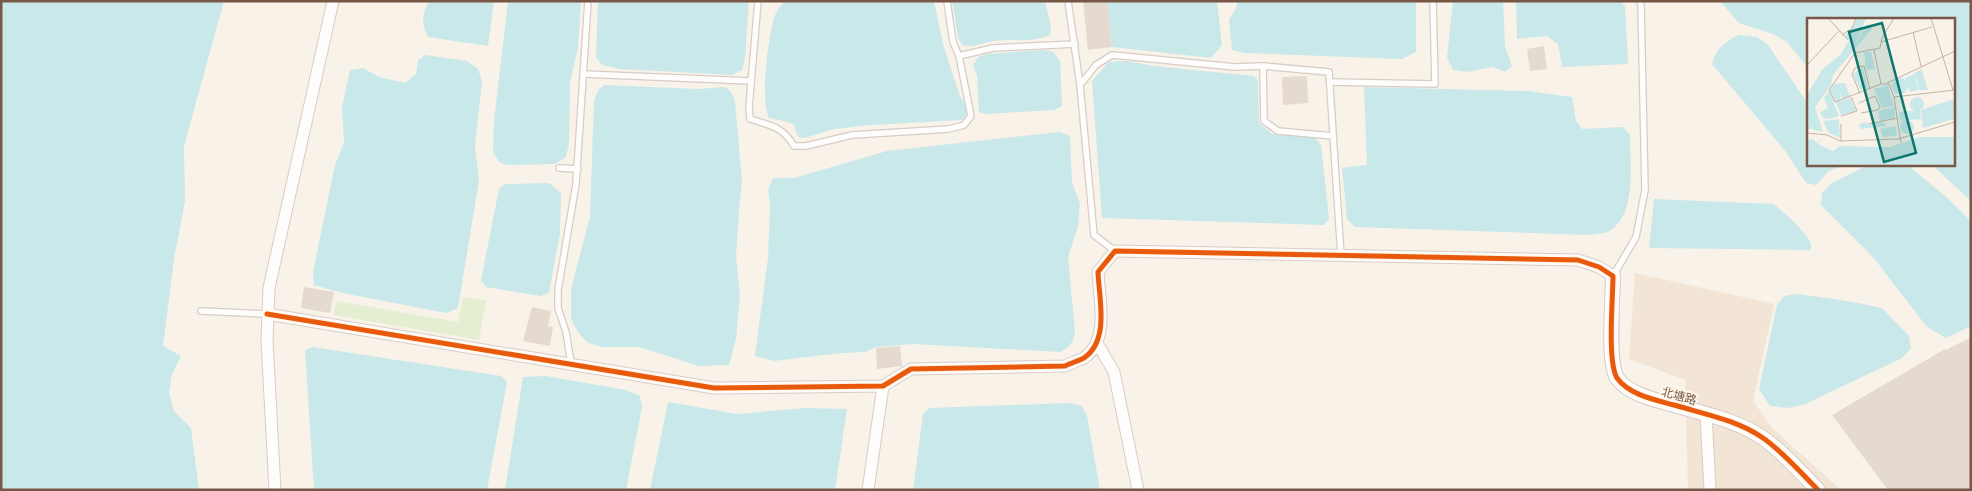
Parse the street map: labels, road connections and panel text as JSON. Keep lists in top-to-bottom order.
{
  "streets": {
    "street": ["北塘路"]
  }
}
